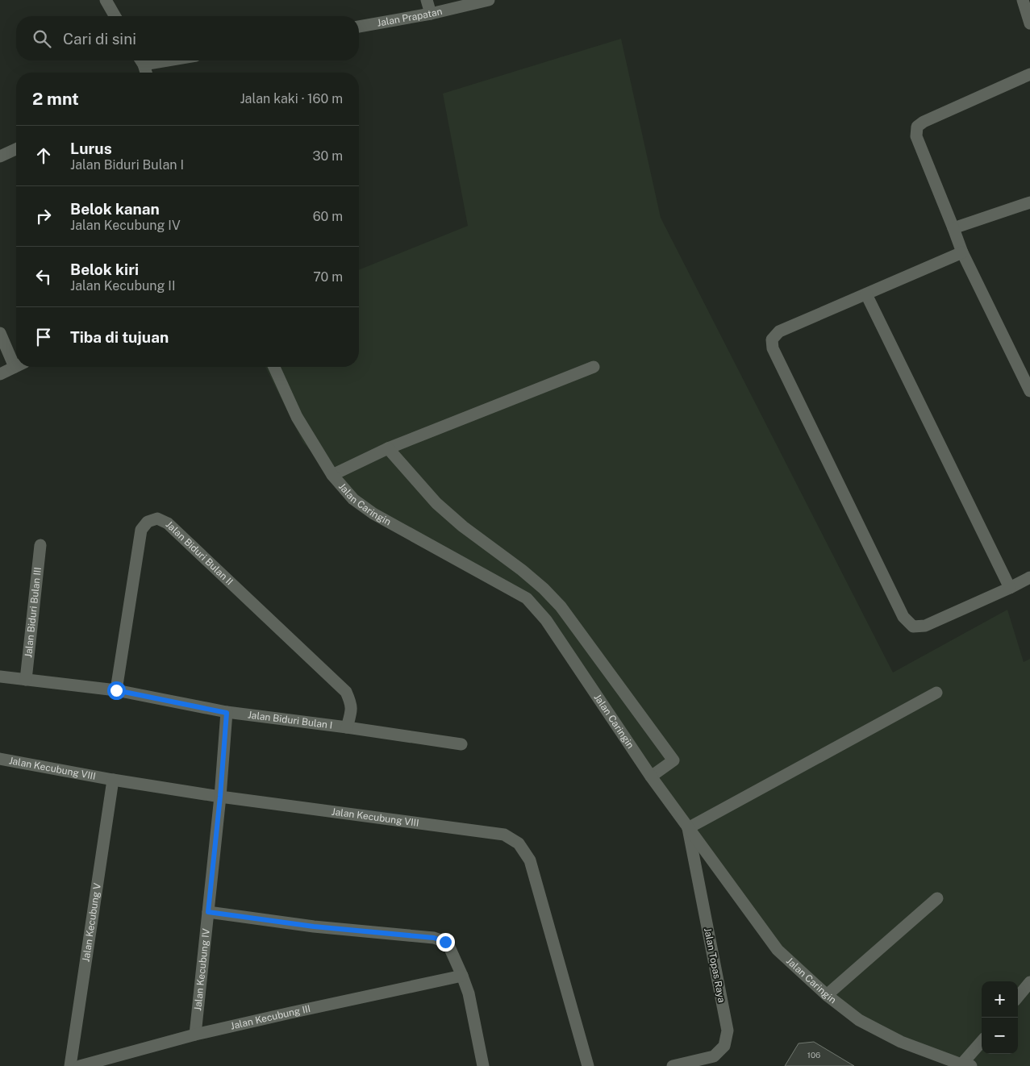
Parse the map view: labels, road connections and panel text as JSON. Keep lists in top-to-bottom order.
{
  "streets": {
    "street": [
      "Jalan Prapatan",
      "Jalan Caringin",
      "Jalan Biduri Bulan II",
      "Jalan Biduri Bulan III",
      "Jalan Biduri Bulan I",
      "Jalan Kecubung VIII",
      "Jalan Kecubung V",
      "Jalan Topas Raya",
      "Jalan Kecubung IV",
      "Jalan Kecubung III"
    ]
  },
  "crossings": [
    ["Jalan Caringin", "Jalan Topas Raya"],
    ["Jalan Biduri Bulan II", "Jalan Biduri Bulan I"],
    ["Jalan Biduri Bulan III", "Jalan Biduri Bulan I"],
    ["Jalan Biduri Bulan I", "Jalan Kecubung IV"],
    ["Jalan Kecubung VIII", "Jalan Kecubung V"],
    ["Jalan Kecubung VIII", "Jalan Kecubung IV"],
    ["Jalan Kecubung IV", "Jalan Kecubung III"]
  ],
  "house_numbers": ["106"],
  "page": {
    "search": "Cari di sini",
    "heading": ["2 mnt", "Jalan kaki · 160 m"],
    "list": [
      ["Lurus", "Jalan Biduri Bulan I", "30 m"],
      ["Belok kanan", "Jalan Kecubung IV", "60 m"],
      ["Belok kiri", "Jalan Kecubung II", "70 m"],
      "Tiba di tujuan"
    ],
    "map_buttons": ["+", "−"]
  }
}
